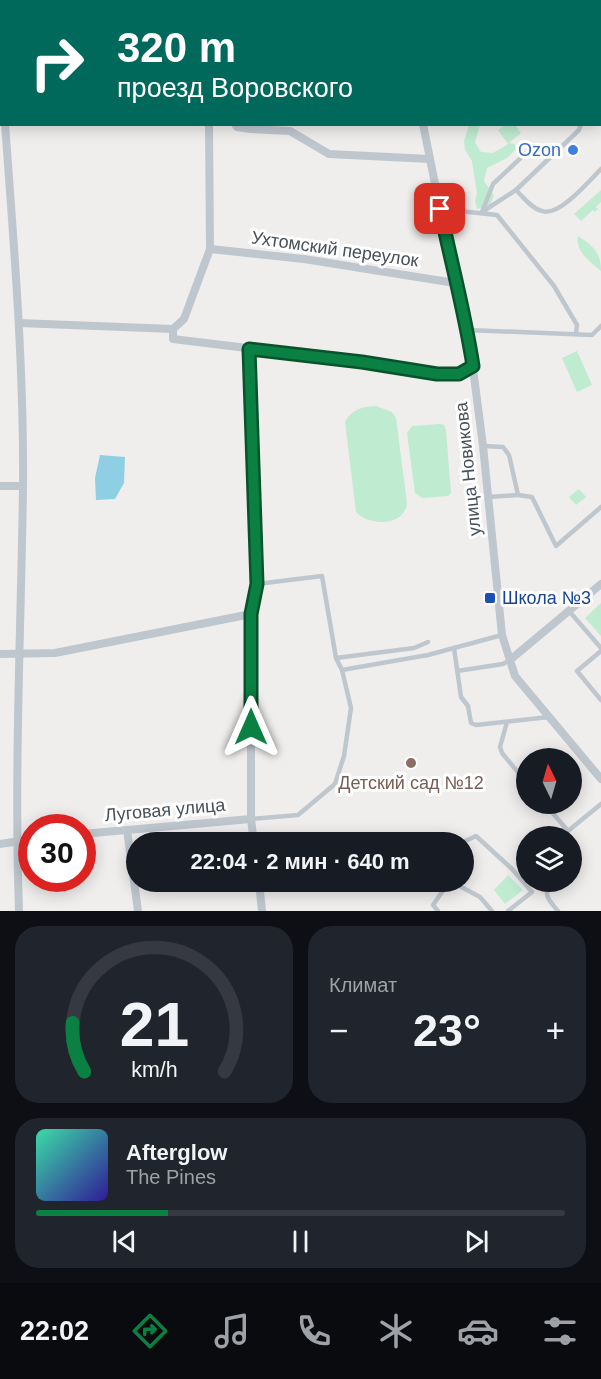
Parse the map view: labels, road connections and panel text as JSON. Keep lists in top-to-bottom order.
{
  "streets": {
    "street": ["Ухтомский переулок", "улица Новикова", "Луговая улица"]
  },
  "crossings": [
    ["Ухтомский переулок", "улица Новикова"]
  ],
  "places": {
    "other": ["Ozon", "Детский сад №12"],
    "transit": ["Школа №3"]
  },
  "north": "top",
  "page": {
    "turn": ["320 m", "проезд Воровского"],
    "limit": "30",
    "trip": "22:04 · 2 мин · 640 m",
    "tile": "Климат",
    "heat": ["−", "23°", "+"],
    "song": ["Afterglow", "The Pines"],
    "tabs": "22:02",
    "gauge": ["21", "km/h"]
  }
}
